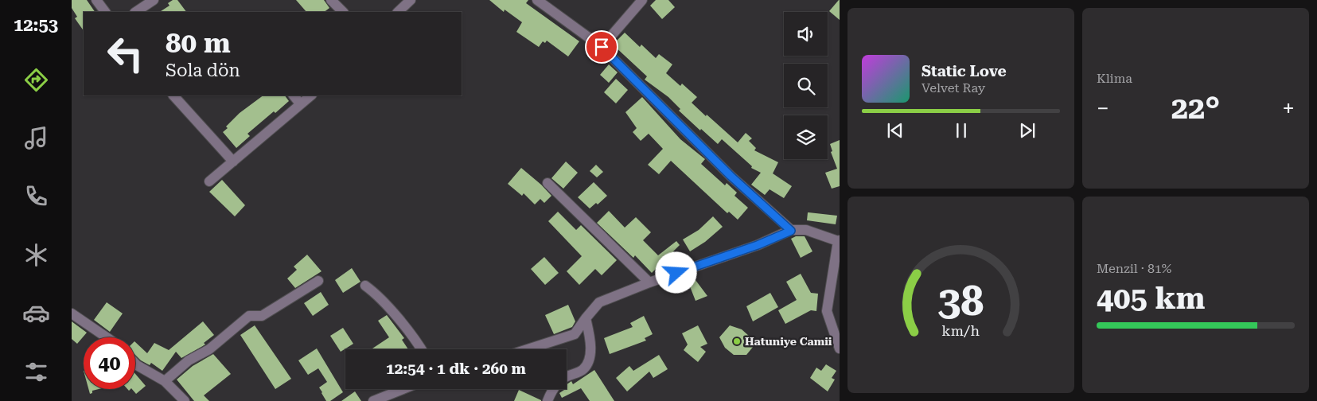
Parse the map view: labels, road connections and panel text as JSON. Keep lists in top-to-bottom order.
{
  "places": ["Hatuniye Camii"],
  "page": {
    "tabs": "12:53",
    "tile": [
      "Klima",
      ["Menzil · 81%", "405 km"]
    ],
    "turn": ["80 m", "Sola dön"],
    "song": ["Static Love", "Velvet Ray"],
    "heat": ["−", "22°", "+"],
    "limit": "40",
    "trip": "12:54 · 1 dk · 260 m",
    "gauge": ["38", "km/h"]
  }
}
